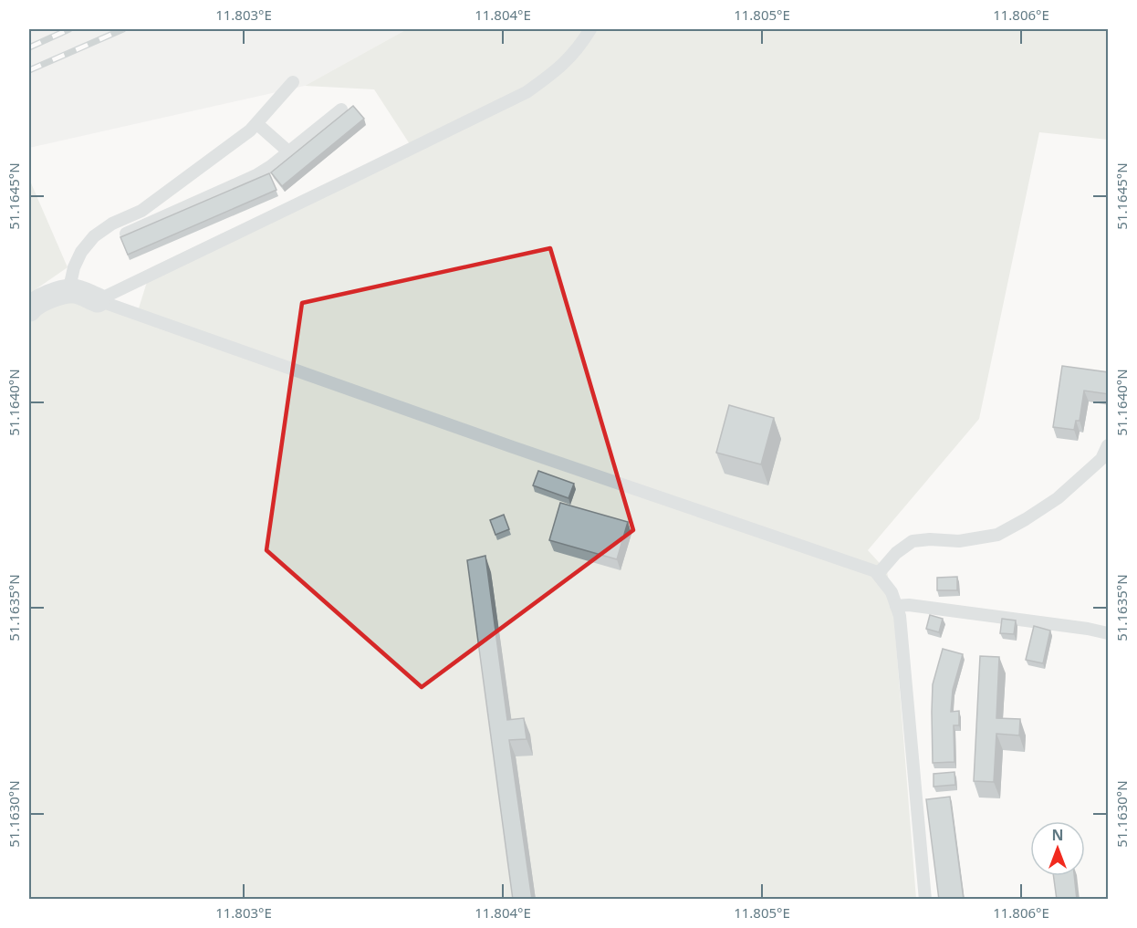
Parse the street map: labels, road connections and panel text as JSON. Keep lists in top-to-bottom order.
{
  "north": "top",
  "coordinates": [
    "11.803°E",
    "11.804°E",
    "11.805°E",
    "11.806°E",
    "51.1645°N",
    "51.1640°N",
    "51.1635°N",
    "51.1630°N"
  ]
}
